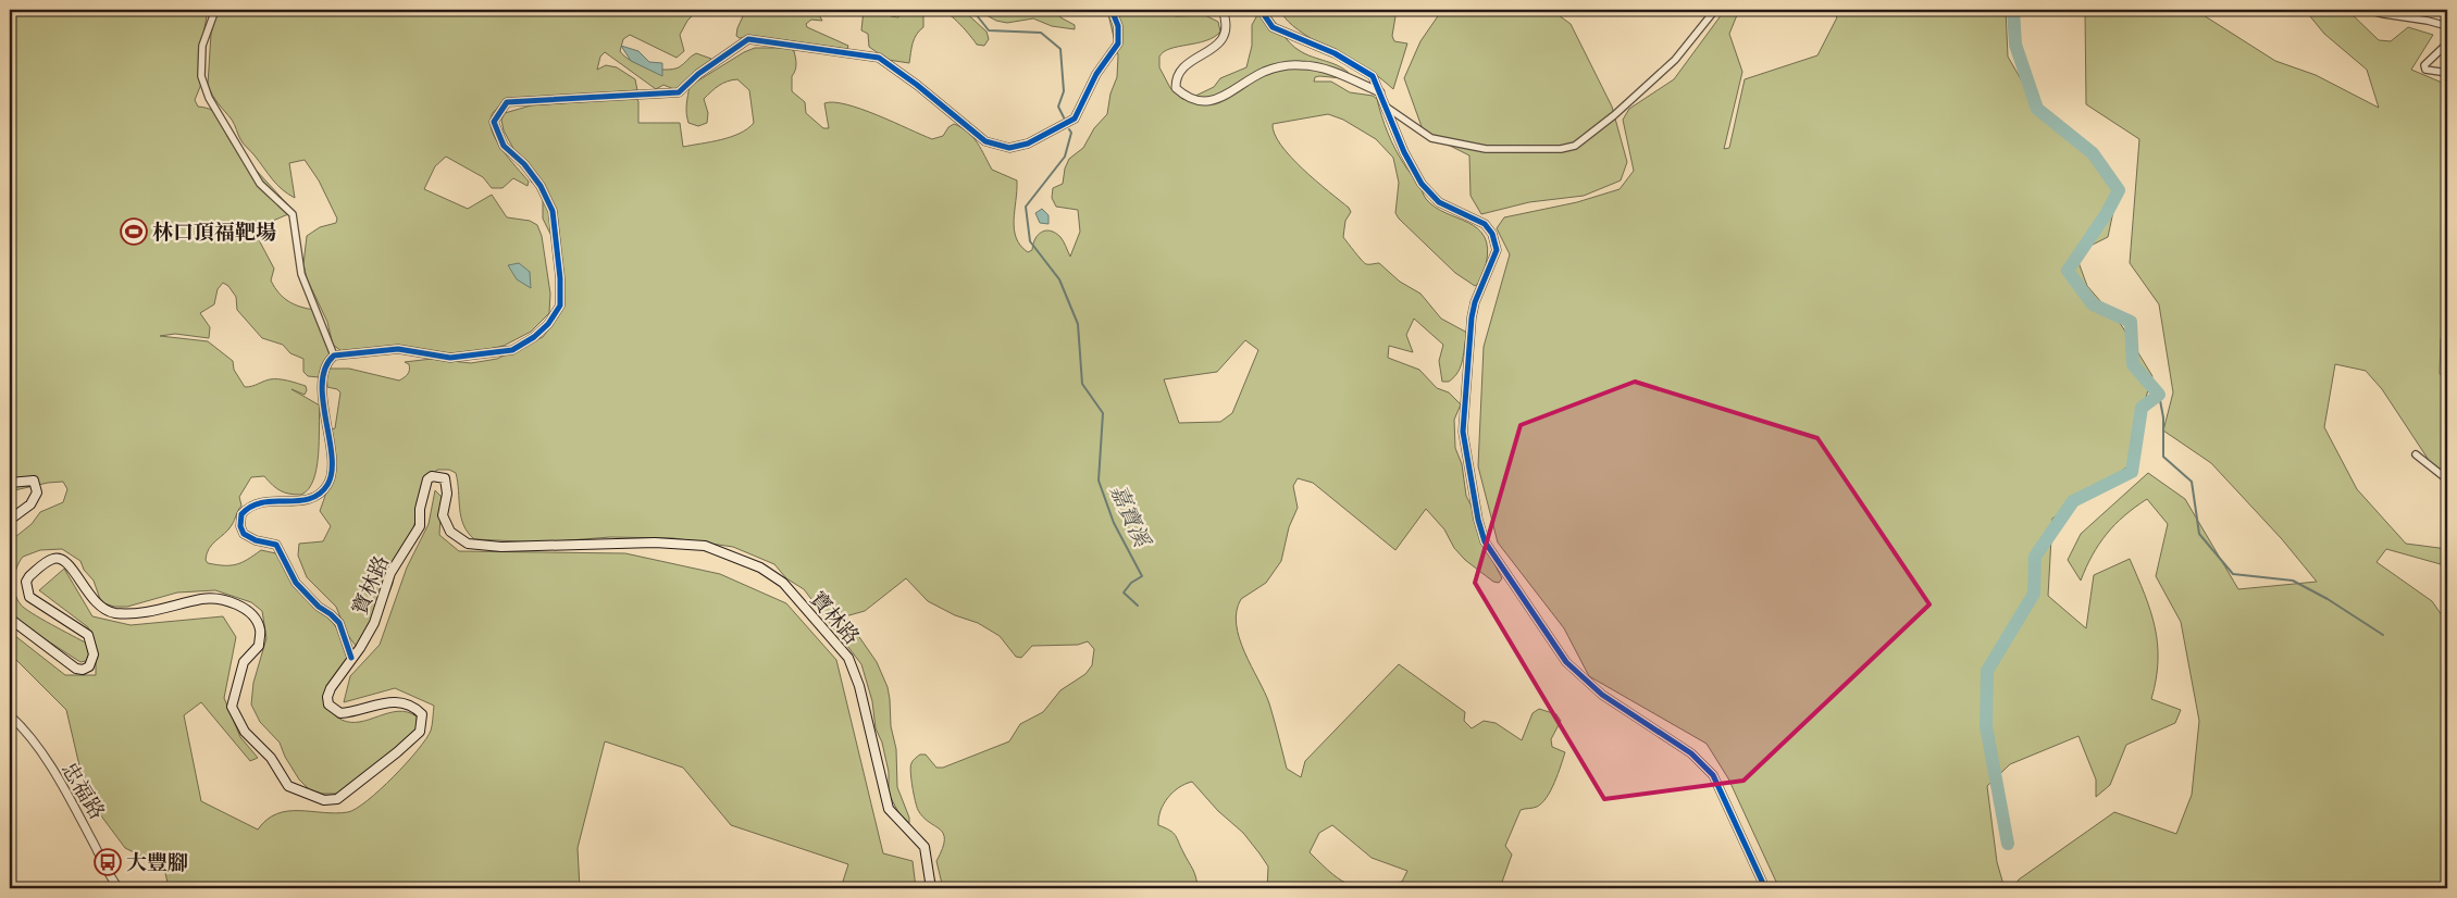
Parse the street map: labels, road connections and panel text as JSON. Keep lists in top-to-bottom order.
{
  "streets": {
    "main road": ["寶林路"],
    "street": ["忠福路"]
  },
  "water": ["嘉寶溪"],
  "places": {
    "sports": ["林口頂福靶場"],
    "bus stop": ["大豐腳"]
  }
}
